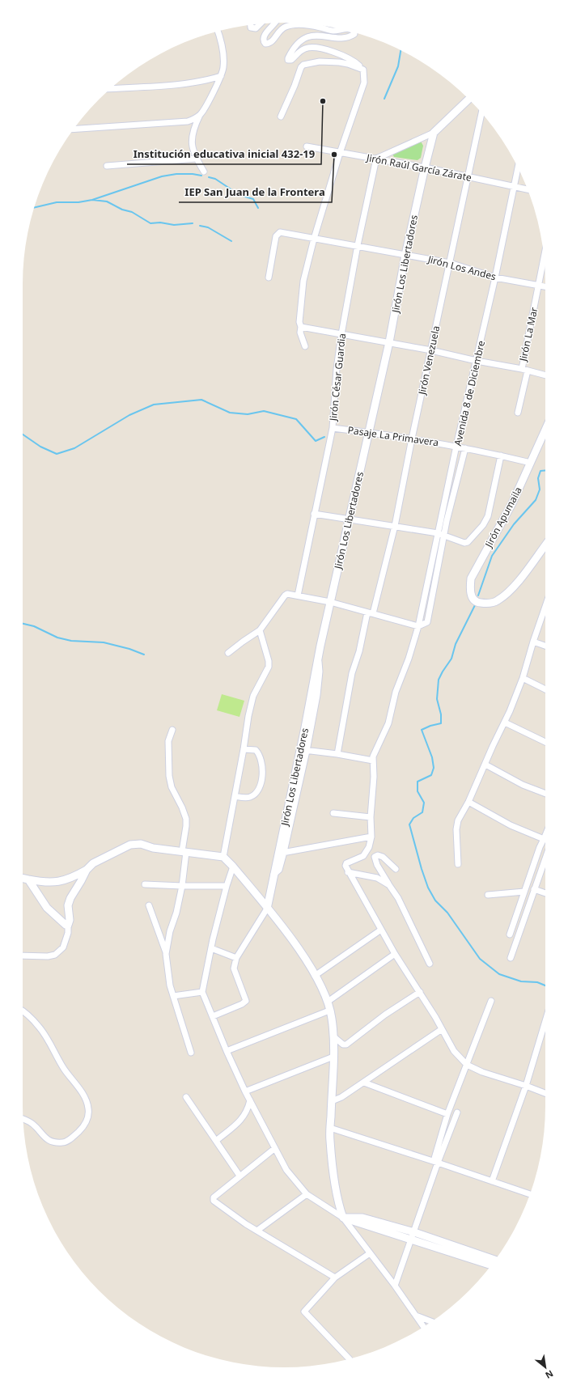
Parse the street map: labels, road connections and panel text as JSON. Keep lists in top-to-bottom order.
{
  "streets": {
    "street": [
      "Jirón Raúl García Zárate",
      "Jirón Los Libertadores",
      "Jirón Los Andes",
      "Jirón La Mar",
      "Jirón Venezuela",
      "Jirón César Guardia",
      "Avenida 8 de Diciembre",
      "Pasaje La Primavera",
      "Jirón Apumaila"
    ]
  },
  "crossings": [
    ["Jirón Raúl García Zárate", "Jirón Los Libertadores"],
    ["Jirón Raúl García Zárate", "Jirón Venezuela"],
    ["Jirón Raúl García Zárate", "Jirón César Guardia"],
    ["Jirón Raúl García Zárate", "Avenida 8 de Diciembre"],
    ["Jirón Los Libertadores", "Jirón Los Andes"],
    ["Jirón Los Libertadores", "Pasaje La Primavera"],
    ["Jirón Los Andes", "Jirón La Mar"],
    ["Jirón Los Andes", "Jirón Venezuela"],
    ["Jirón Los Andes", "Jirón César Guardia"],
    ["Jirón Los Andes", "Avenida 8 de Diciembre"],
    ["Jirón Venezuela", "Pasaje La Primavera"],
    ["Jirón César Guardia", "Pasaje La Primavera"],
    ["Avenida 8 de Diciembre", "Pasaje La Primavera"],
    ["Pasaje La Primavera", "Jirón Apumaila"]
  ],
  "places": ["Institución educativa inicial 432-19", "IEP San Juan de la Frontera"],
  "north": "bottom right"
}
